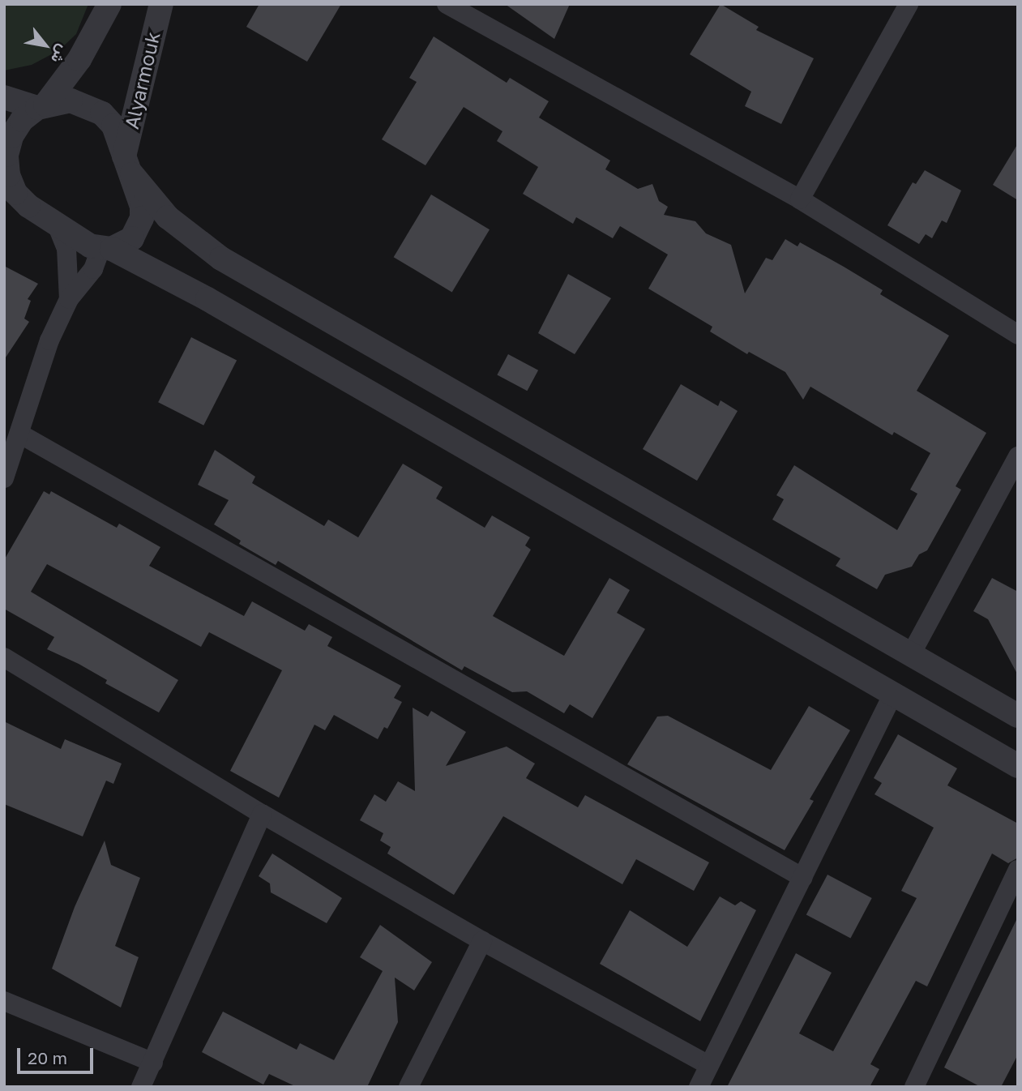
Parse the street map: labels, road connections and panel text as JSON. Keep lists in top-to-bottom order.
{
  "streets": {
    "street": ["Alyarmouk"]
  },
  "scale_bar": "20 m",
  "north": "bottom right"
}
